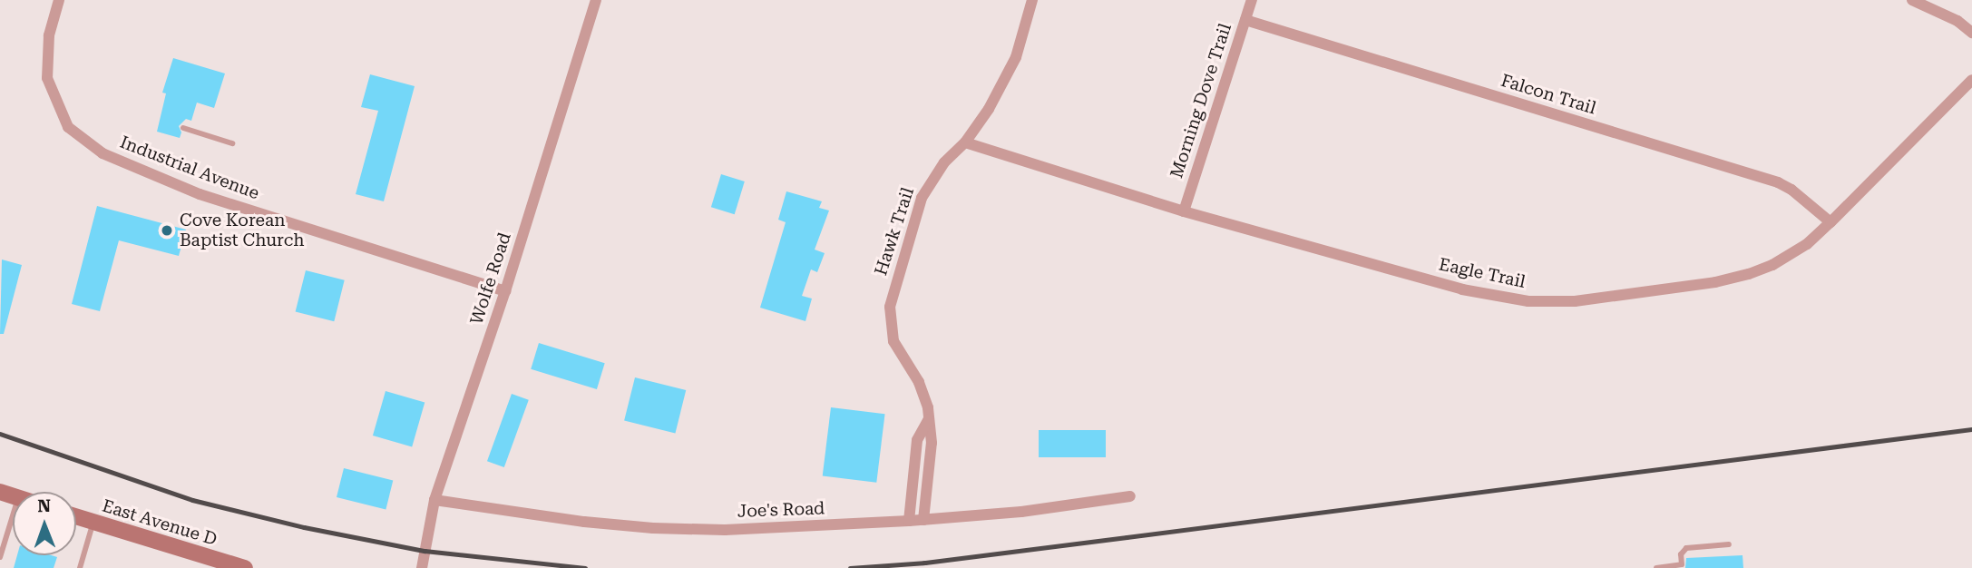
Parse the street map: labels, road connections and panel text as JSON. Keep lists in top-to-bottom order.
{
  "streets": {
    "main road": ["East Avenue D"],
    "street": [
      "Falcon Trail",
      "Morning Dove Trail",
      "Industrial Avenue",
      "Hawk Trail",
      "Eagle Trail",
      "Wolfe Road",
      "Joe's Road"
    ]
  },
  "crossings": [
    ["Falcon Trail", "Morning Dove Trail"],
    ["Falcon Trail", "Eagle Trail"],
    ["Morning Dove Trail", "Eagle Trail"],
    ["Industrial Avenue", "Wolfe Road"],
    ["Hawk Trail", "Eagle Trail"],
    ["Hawk Trail", "Joe's Road"],
    ["Wolfe Road", "Joe's Road"]
  ],
  "places": ["Cove Korean Baptist Church"],
  "north": "top"
}
